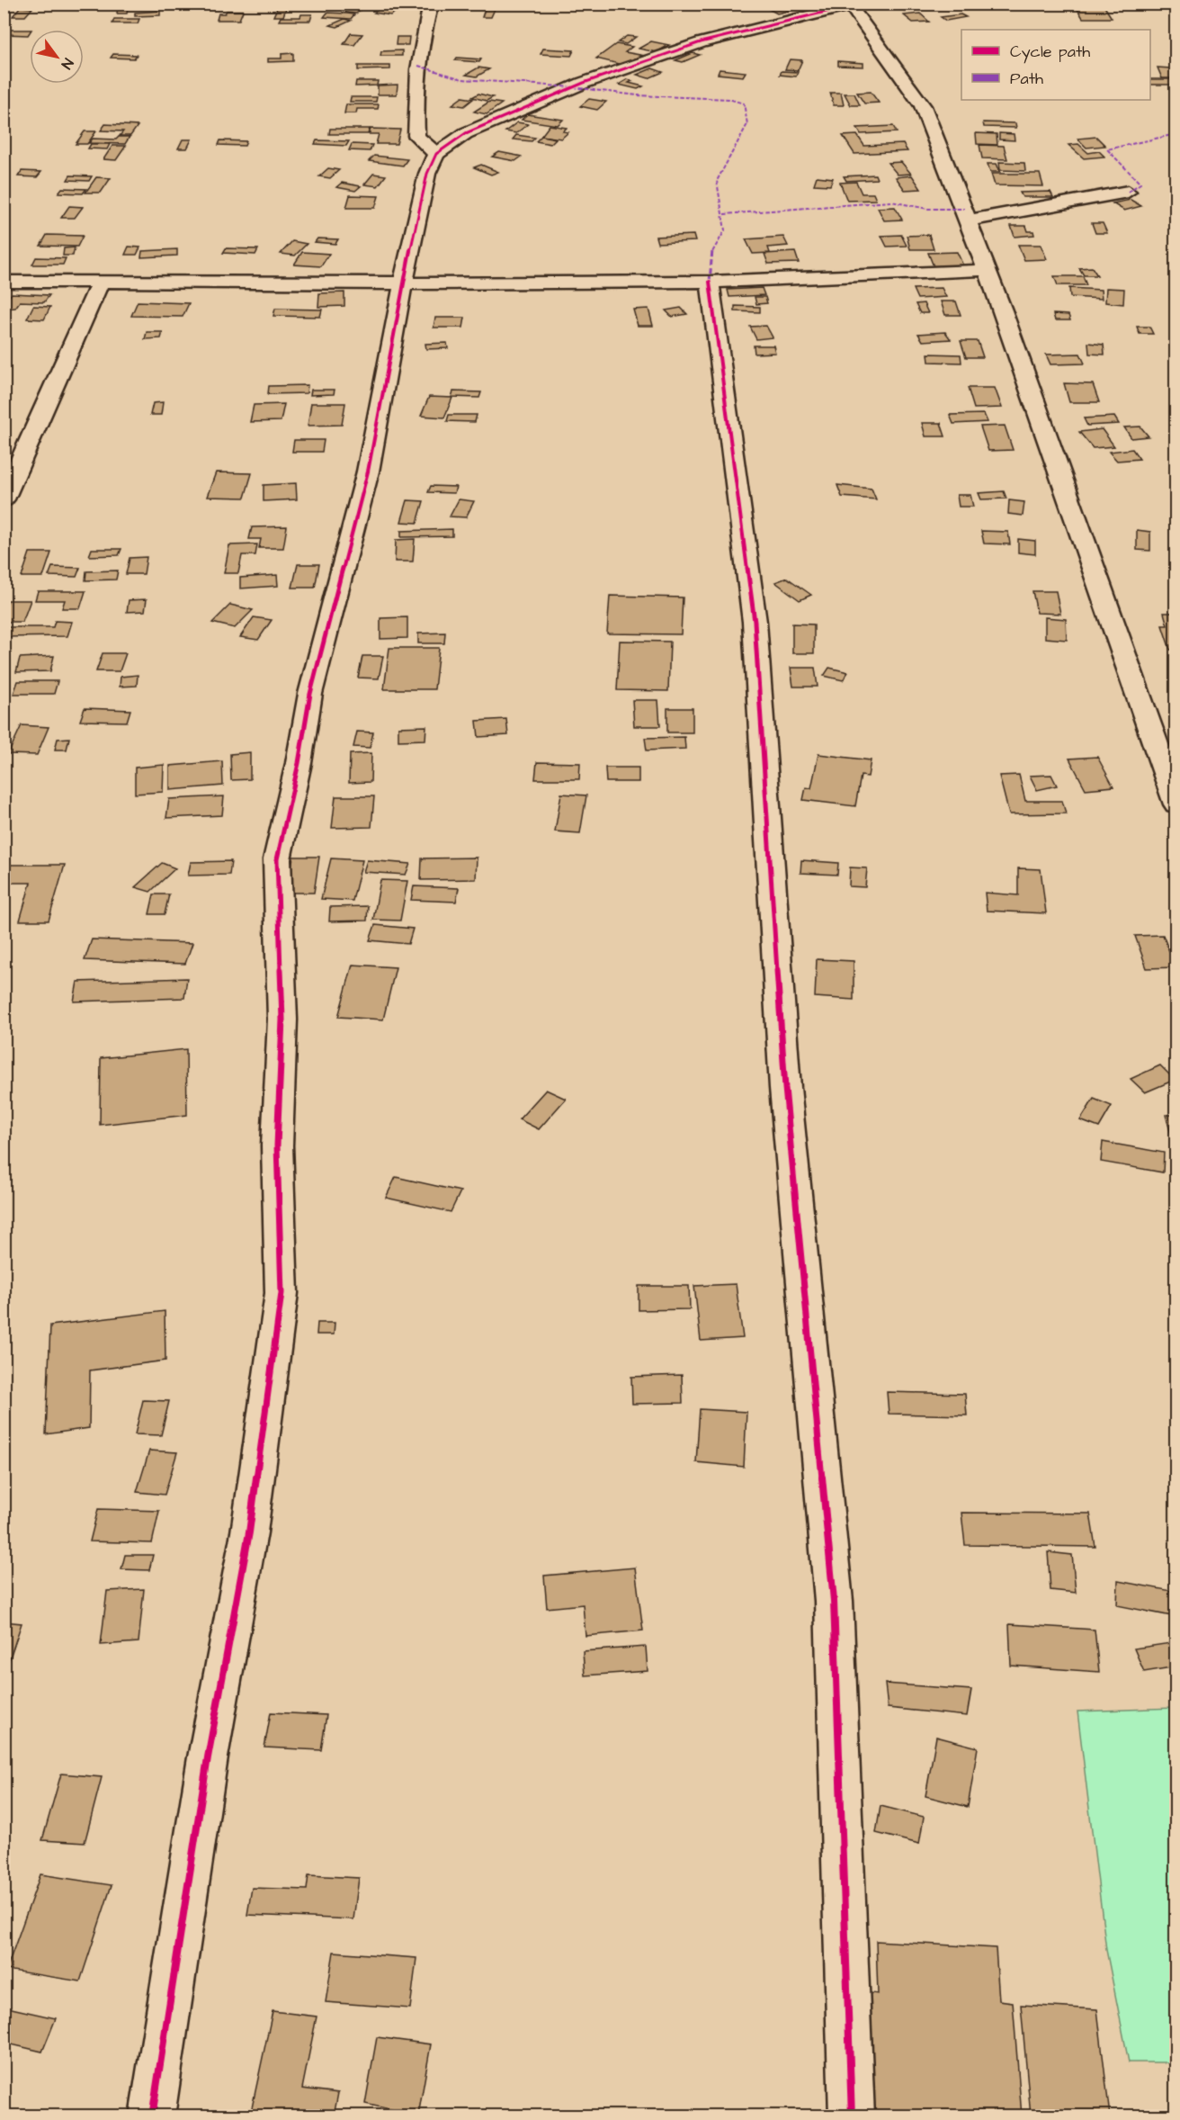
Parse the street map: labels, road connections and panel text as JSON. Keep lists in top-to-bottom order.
{
  "legend": ["Cycle path", "Path"],
  "north": "bottom right"
}
